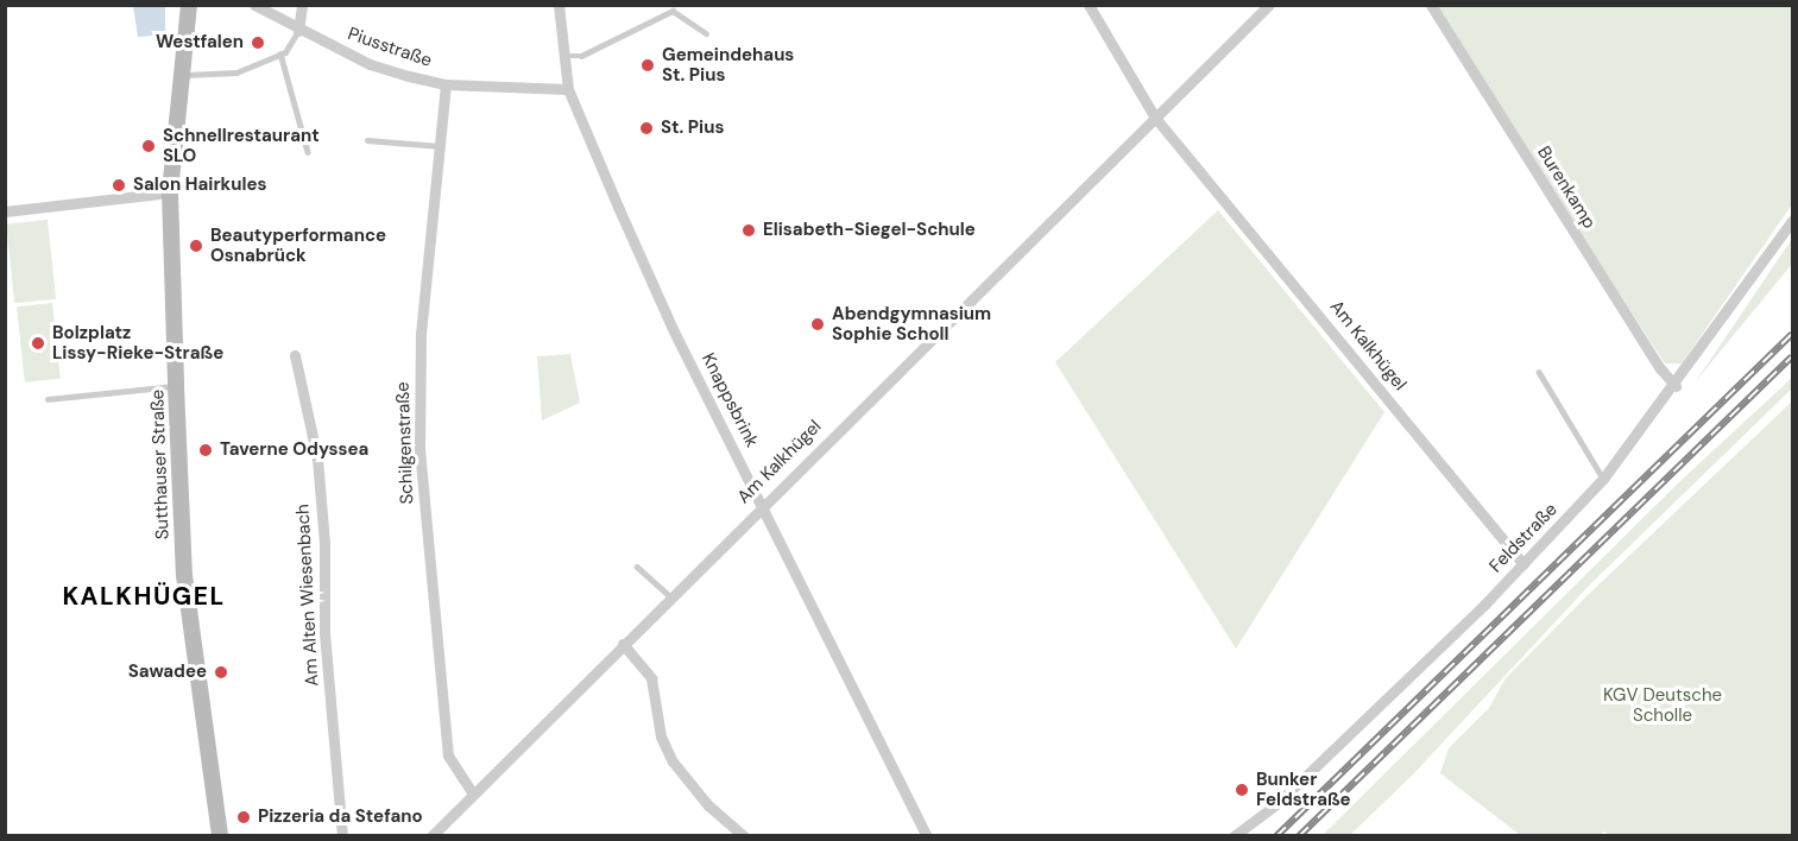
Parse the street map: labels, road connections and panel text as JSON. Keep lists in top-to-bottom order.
{
  "streets": {
    "street": [
      "Piusstraße",
      "Burenkamp",
      "Am Kalkhügel",
      "Knappsbrink",
      "Schilgenstraße",
      "Sutthauser Straße",
      "Feldstraße",
      "Am Alten Wiesenbach"
    ]
  },
  "crossings": [
    ["Piusstraße", "Knappsbrink"],
    ["Piusstraße", "Schilgenstraße"],
    ["Burenkamp", "Feldstraße"],
    ["Am Kalkhügel", "Knappsbrink"],
    ["Am Kalkhügel", "Schilgenstraße"],
    ["Am Kalkhügel", "Feldstraße"]
  ],
  "districts": ["KALKHÜGEL"],
  "parks": ["KGV Deutsche Scholle"],
  "places": [
    "Westfalen",
    "Gemeindehaus St. Pius",
    "St. Pius",
    "Schnellrestaurant SLO",
    "Salon Hairkules",
    "Elisabeth-Siegel-Schule",
    "Beautyperformance Osnabrück",
    "Abendgymnasium Sophie Scholl",
    "Bolzplatz Lissy-Rieke-Straße",
    "Taverne Odyssea",
    "Sawadee",
    "Bunker Feldstraße",
    "Pizzeria da Stefano"
  ]
}
